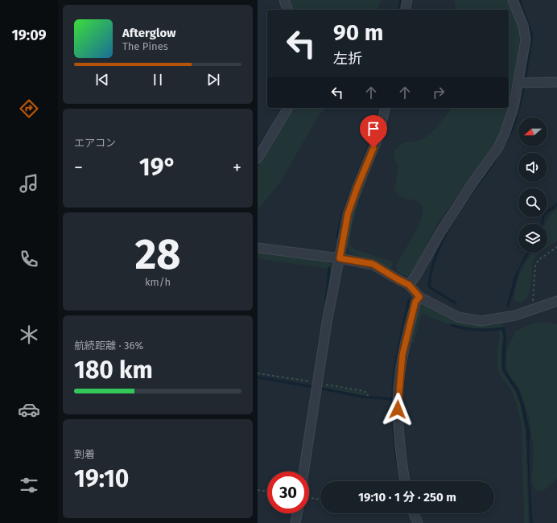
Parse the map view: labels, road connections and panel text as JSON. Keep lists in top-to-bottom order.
{
  "north": "left",
  "page": {
    "tabs": "19:09",
    "turn": ["90 m", "左折"],
    "song": ["Afterglow", "The Pines"],
    "tile": [
      "エアコン",
      ["28", "km/h"],
      ["航続距離 · 36%", "180 km"],
      ["到着", "19:10"]
    ],
    "heat": ["−", "19°", "+"],
    "limit": "30",
    "trip": "19:10 · 1 分 · 250 m"
  }
}
